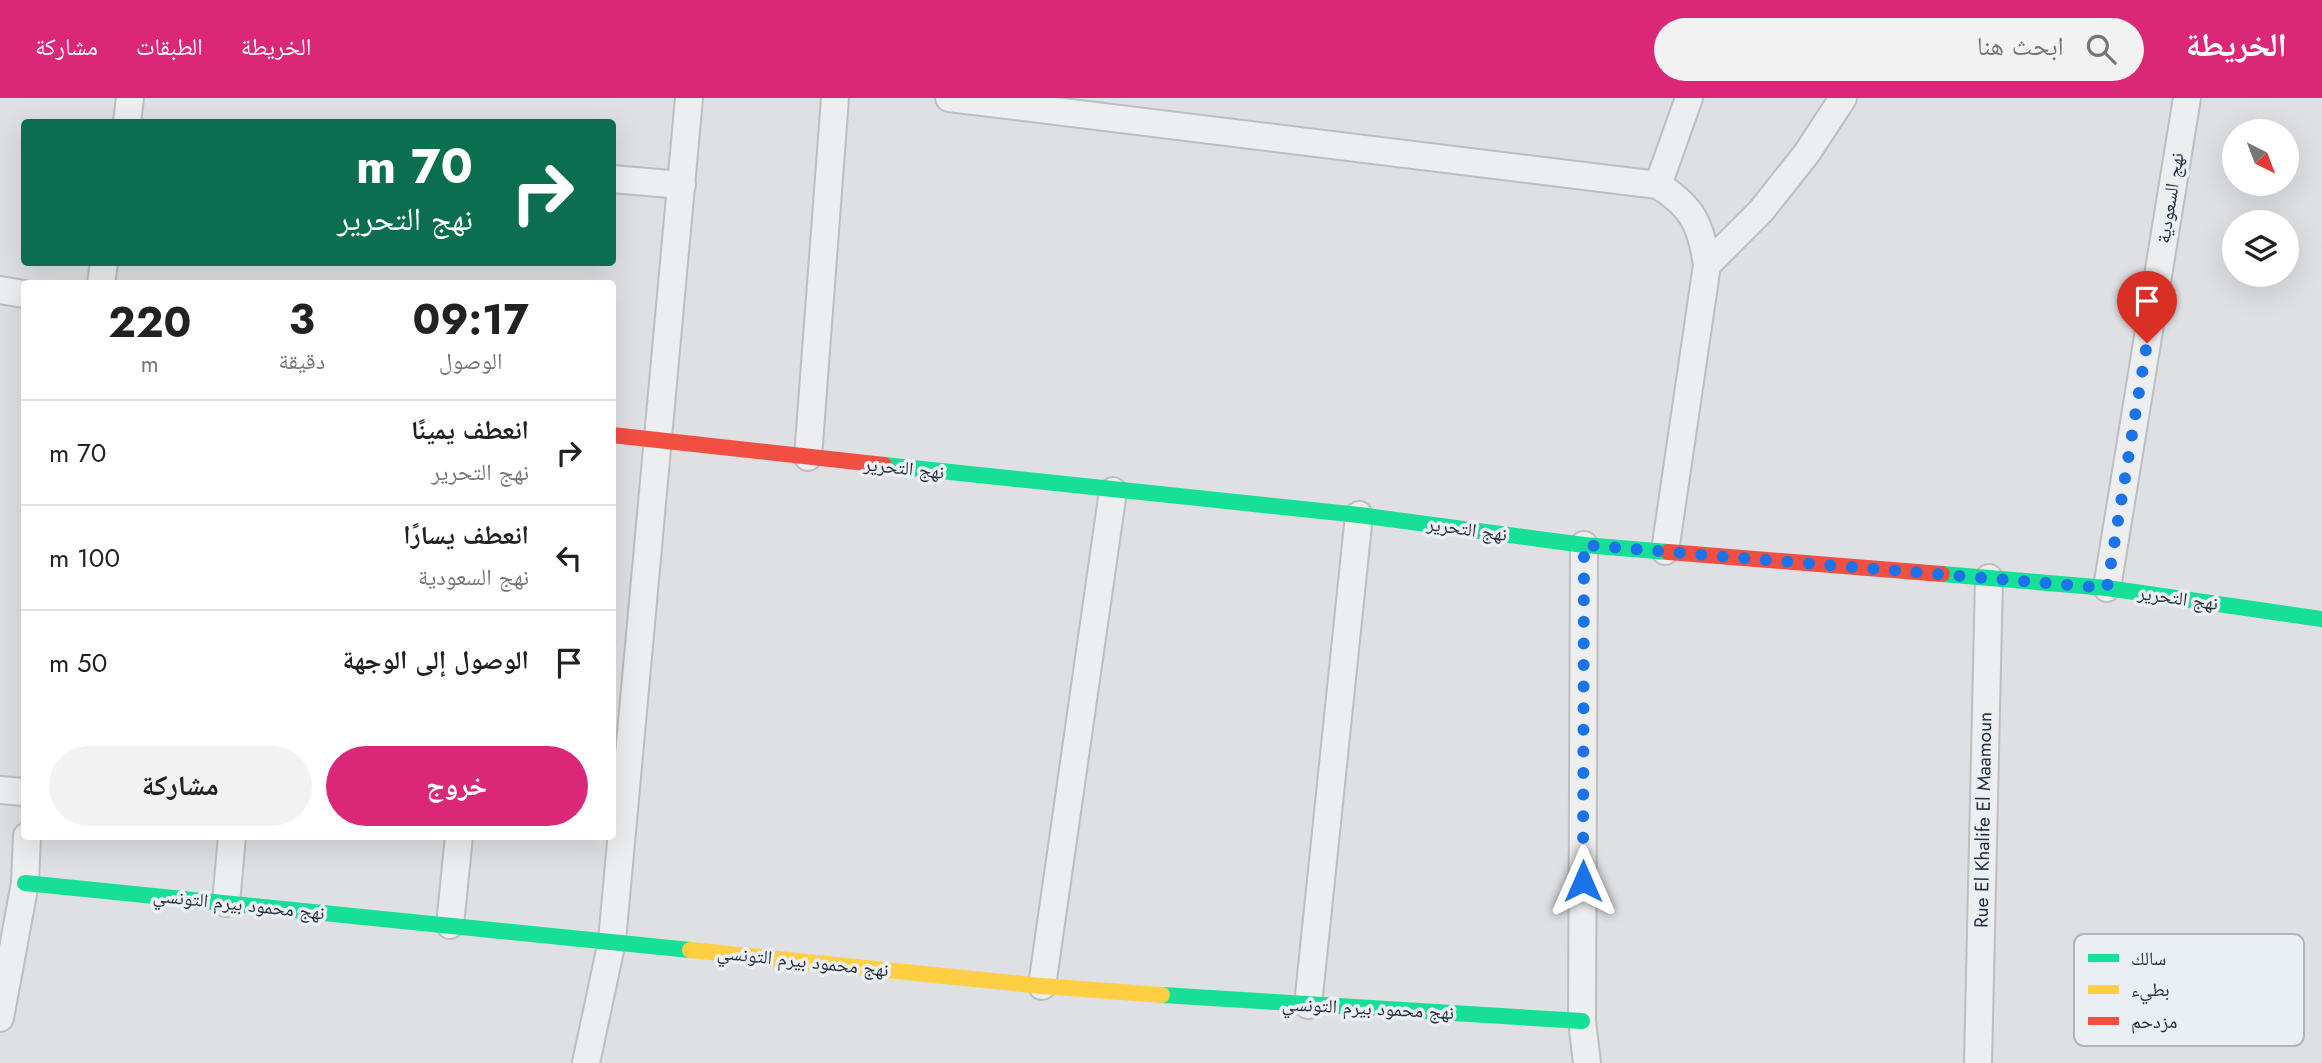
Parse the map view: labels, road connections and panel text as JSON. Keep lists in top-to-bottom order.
{
  "streets": {
    "street": [
      "نهج السعودية",
      "نهج التحرير",
      "Rue El Khalife El Maamoun",
      "نهج محمود بيرم التونسي"
    ]
  },
  "crossings": [
    ["نهج السعودية", "نهج التحرير"],
    ["نهج التحرير", "Rue El Khalife El Maamoun"]
  ],
  "legend": ["سالك", "بطيء", "مزدحم"],
  "north": "bottom right",
  "page": {
    "header": "الخريطة",
    "search": "ابحث هنا",
    "nav": ["الخريطة", "الطبقات", "مشاركة"],
    "turn": ["70 m", "نهج التحرير"],
    "eta": [
      "09:17",
      "الوصول",
      "3",
      "دقيقة",
      "220",
      "m"
    ],
    "list": [
      {
        "name": "انعطف يمينًا",
        "note": "نهج التحرير",
        "value": "70 m"
      },
      {
        "name": "انعطف يسارًا",
        "note": "نهج السعودية",
        "value": "100 m"
      },
      {
        "name": "الوصول إلى الوجهة",
        "value": "50 m"
      }
    ],
    "buttons": ["خروج", "مشاركة"]
  }
}
